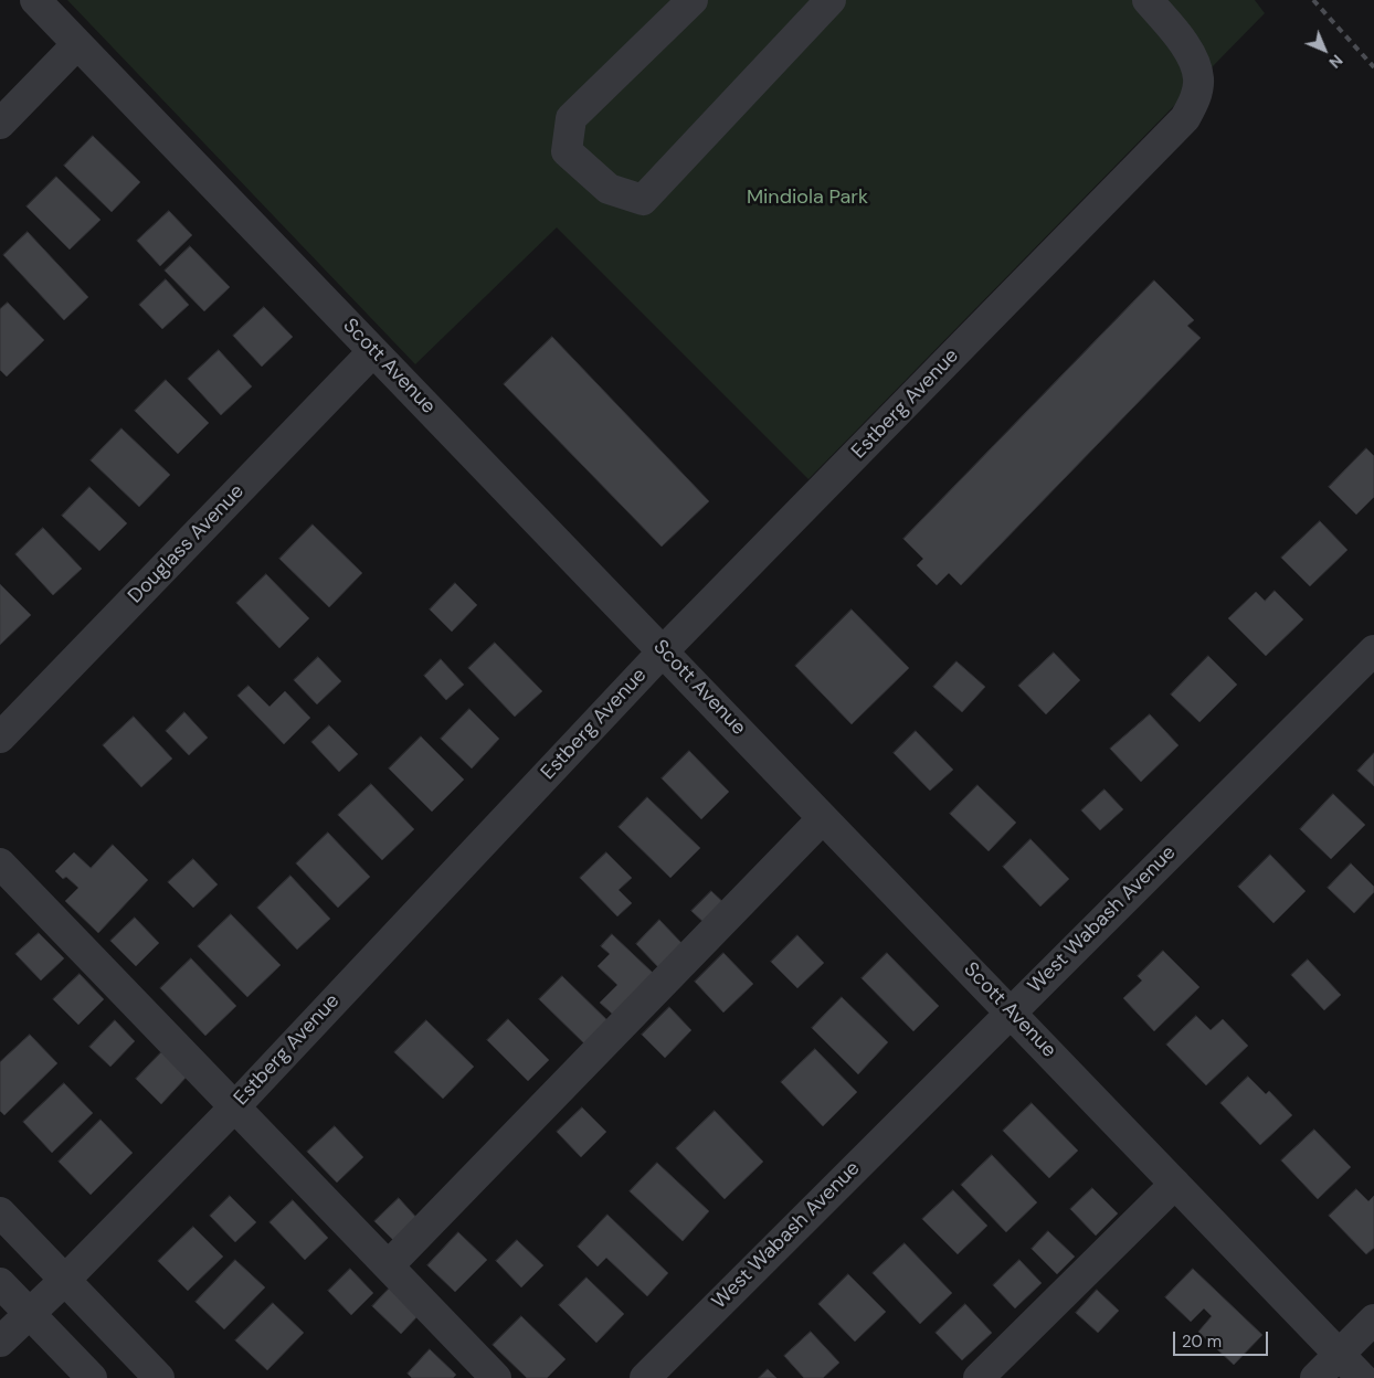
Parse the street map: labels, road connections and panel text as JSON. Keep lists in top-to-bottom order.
{
  "streets": {
    "street": [
      "Scott Avenue",
      "Estberg Avenue",
      "Douglass Avenue",
      "West Wabash Avenue"
    ]
  },
  "crossings": [
    ["Scott Avenue", "Estberg Avenue"],
    ["Scott Avenue", "Douglass Avenue"],
    ["Scott Avenue", "West Wabash Avenue"]
  ],
  "parks": ["Mindiola Park"],
  "scale_bar": "20 m",
  "north": "bottom right"
}
